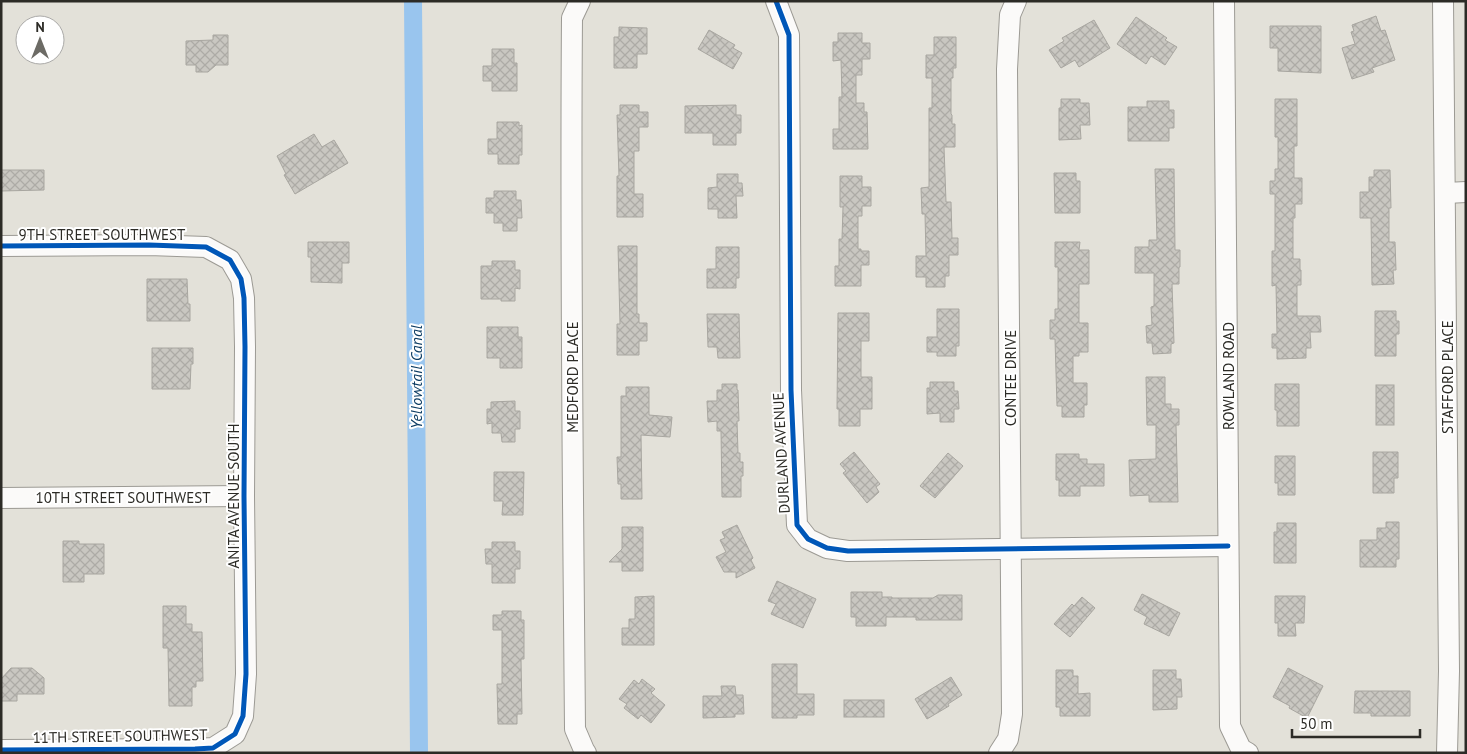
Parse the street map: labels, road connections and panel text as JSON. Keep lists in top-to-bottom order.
{
  "streets": {
    "street": [
      "9TH STREET SOUTHWEST",
      "ROWLAND ROAD",
      "MEDFORD PLACE",
      "STAFFORD PLACE",
      "CONTEE DRIVE",
      "DURLAND AVENUE",
      "ANITA AVENUE SOUTH",
      "10TH STREET SOUTHWEST",
      "11TH STREET SOUTHWEST"
    ]
  },
  "crossings": [
    ["9TH STREET SOUTHWEST", "ANITA AVENUE SOUTH"],
    ["ROWLAND ROAD", "DURLAND AVENUE"],
    ["CONTEE DRIVE", "DURLAND AVENUE"],
    ["ANITA AVENUE SOUTH", "10TH STREET SOUTHWEST"],
    ["ANITA AVENUE SOUTH", "11TH STREET SOUTHWEST"]
  ],
  "water": ["Yellowtail Canal"],
  "scale_bar": "50 m",
  "north": "top"
}
